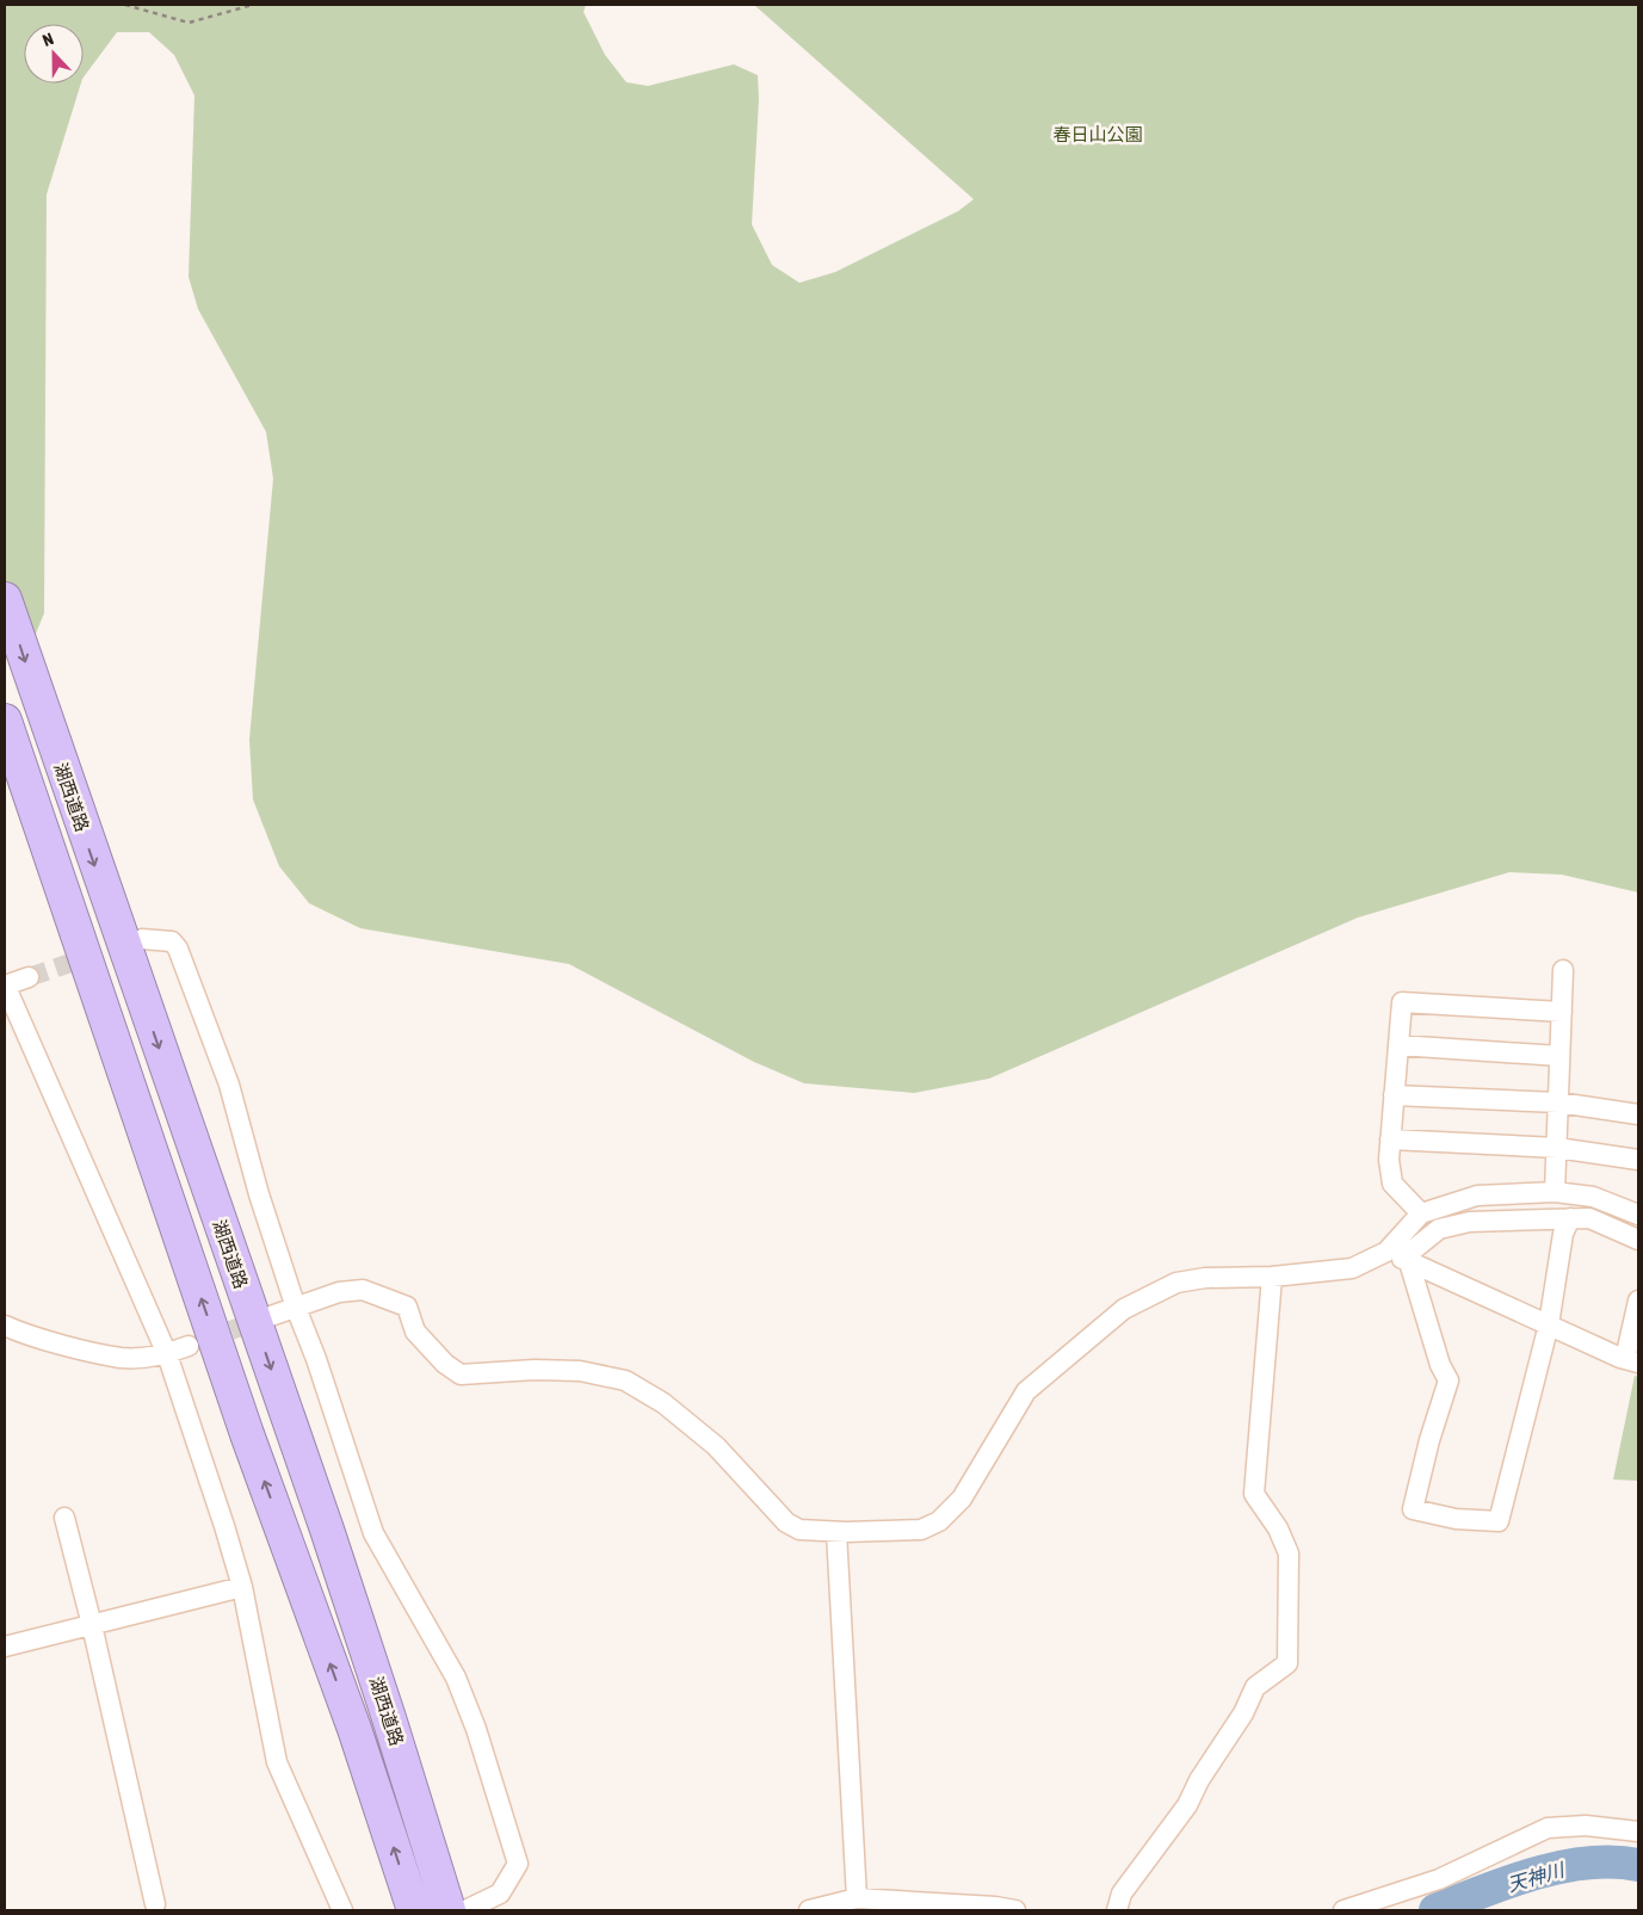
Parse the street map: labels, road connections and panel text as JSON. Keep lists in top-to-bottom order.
{
  "streets": {
    "highway": ["湖西道路"]
  },
  "water": ["天神川"],
  "parks": ["春日山公園"],
  "north": "top"
}
